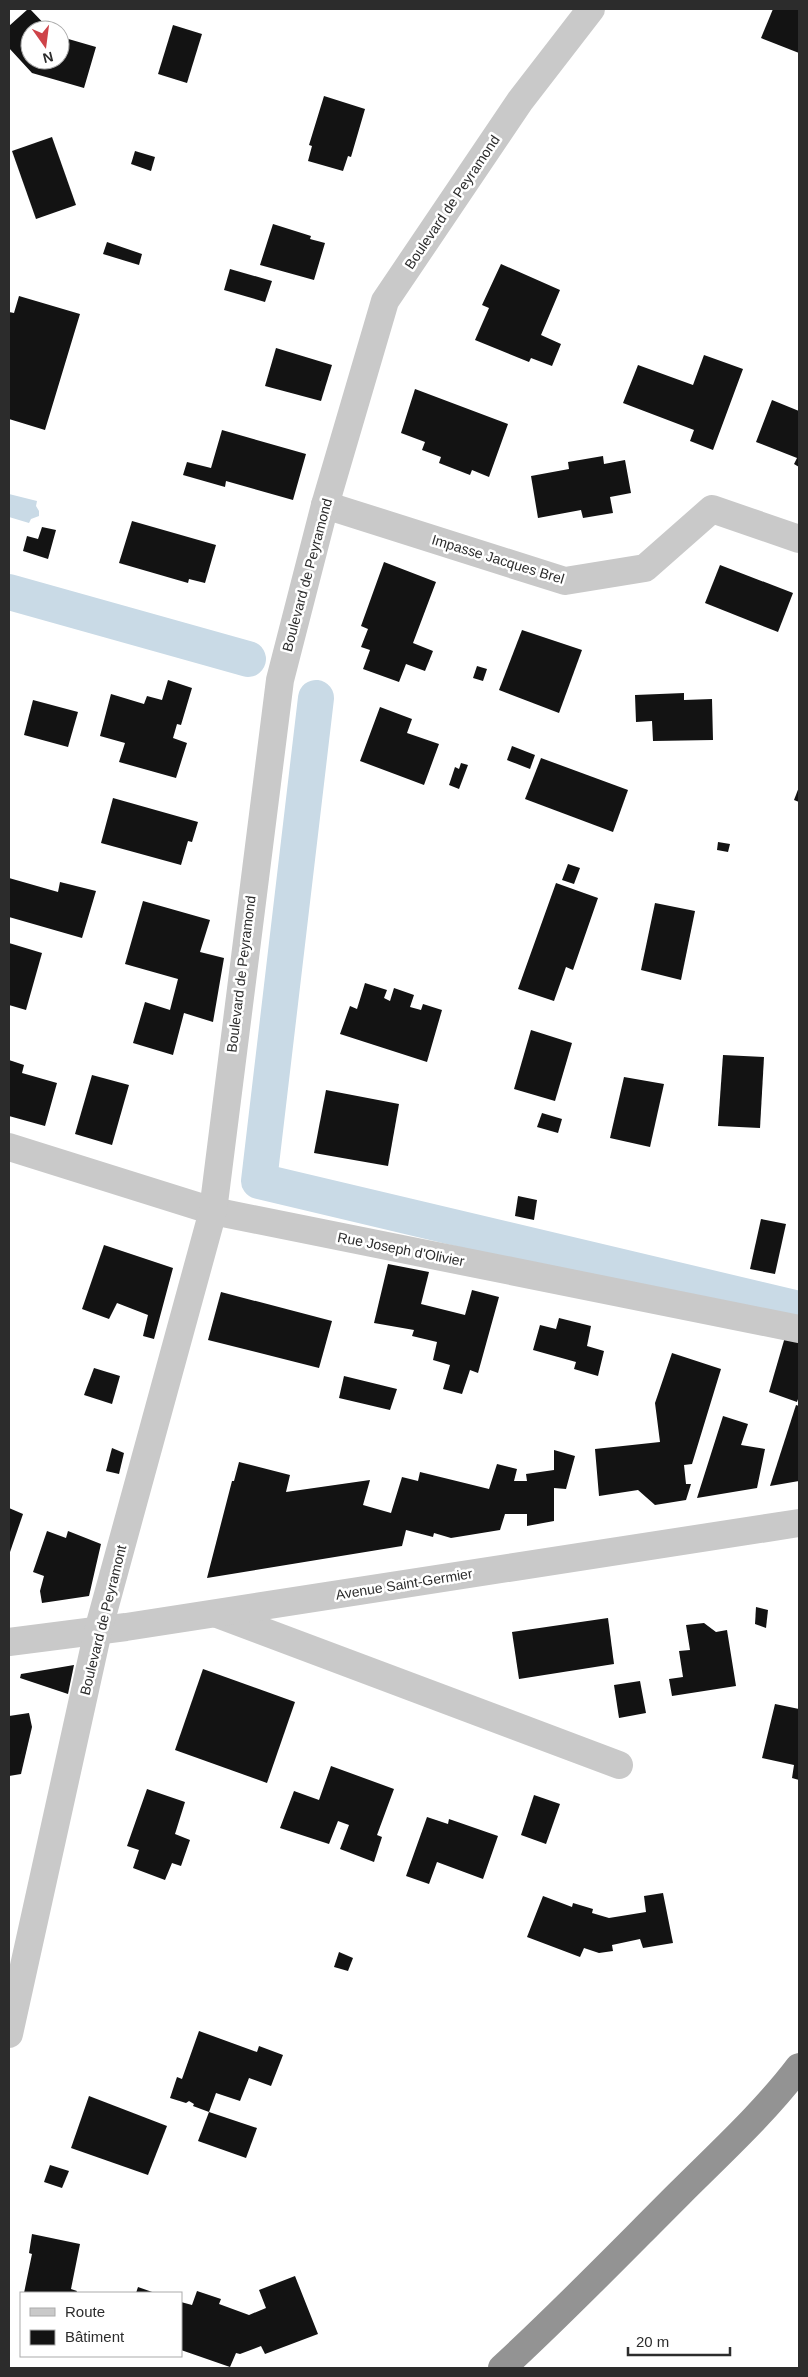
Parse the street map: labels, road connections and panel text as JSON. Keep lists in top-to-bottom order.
{
  "streets": {
    "street": [
      "Boulevard de Peyramond",
      "Impasse Jacques Brel",
      "Rue Joseph d'Olivier",
      "Avenue Saint-Germier",
      "Boulevard de Peyramont"
    ]
  },
  "crossings": [
    ["Boulevard de Peyramond", "Impasse Jacques Brel"],
    ["Boulevard de Peyramond", "Rue Joseph d'Olivier"],
    ["Boulevard de Peyramond", "Boulevard de Peyramont"],
    ["Rue Joseph d'Olivier", "Boulevard de Peyramont"],
    ["Avenue Saint-Germier", "Boulevard de Peyramont"]
  ],
  "legend": ["Route", "Bâtiment"],
  "scale_bar": "20 m",
  "north": "bottom"
}
